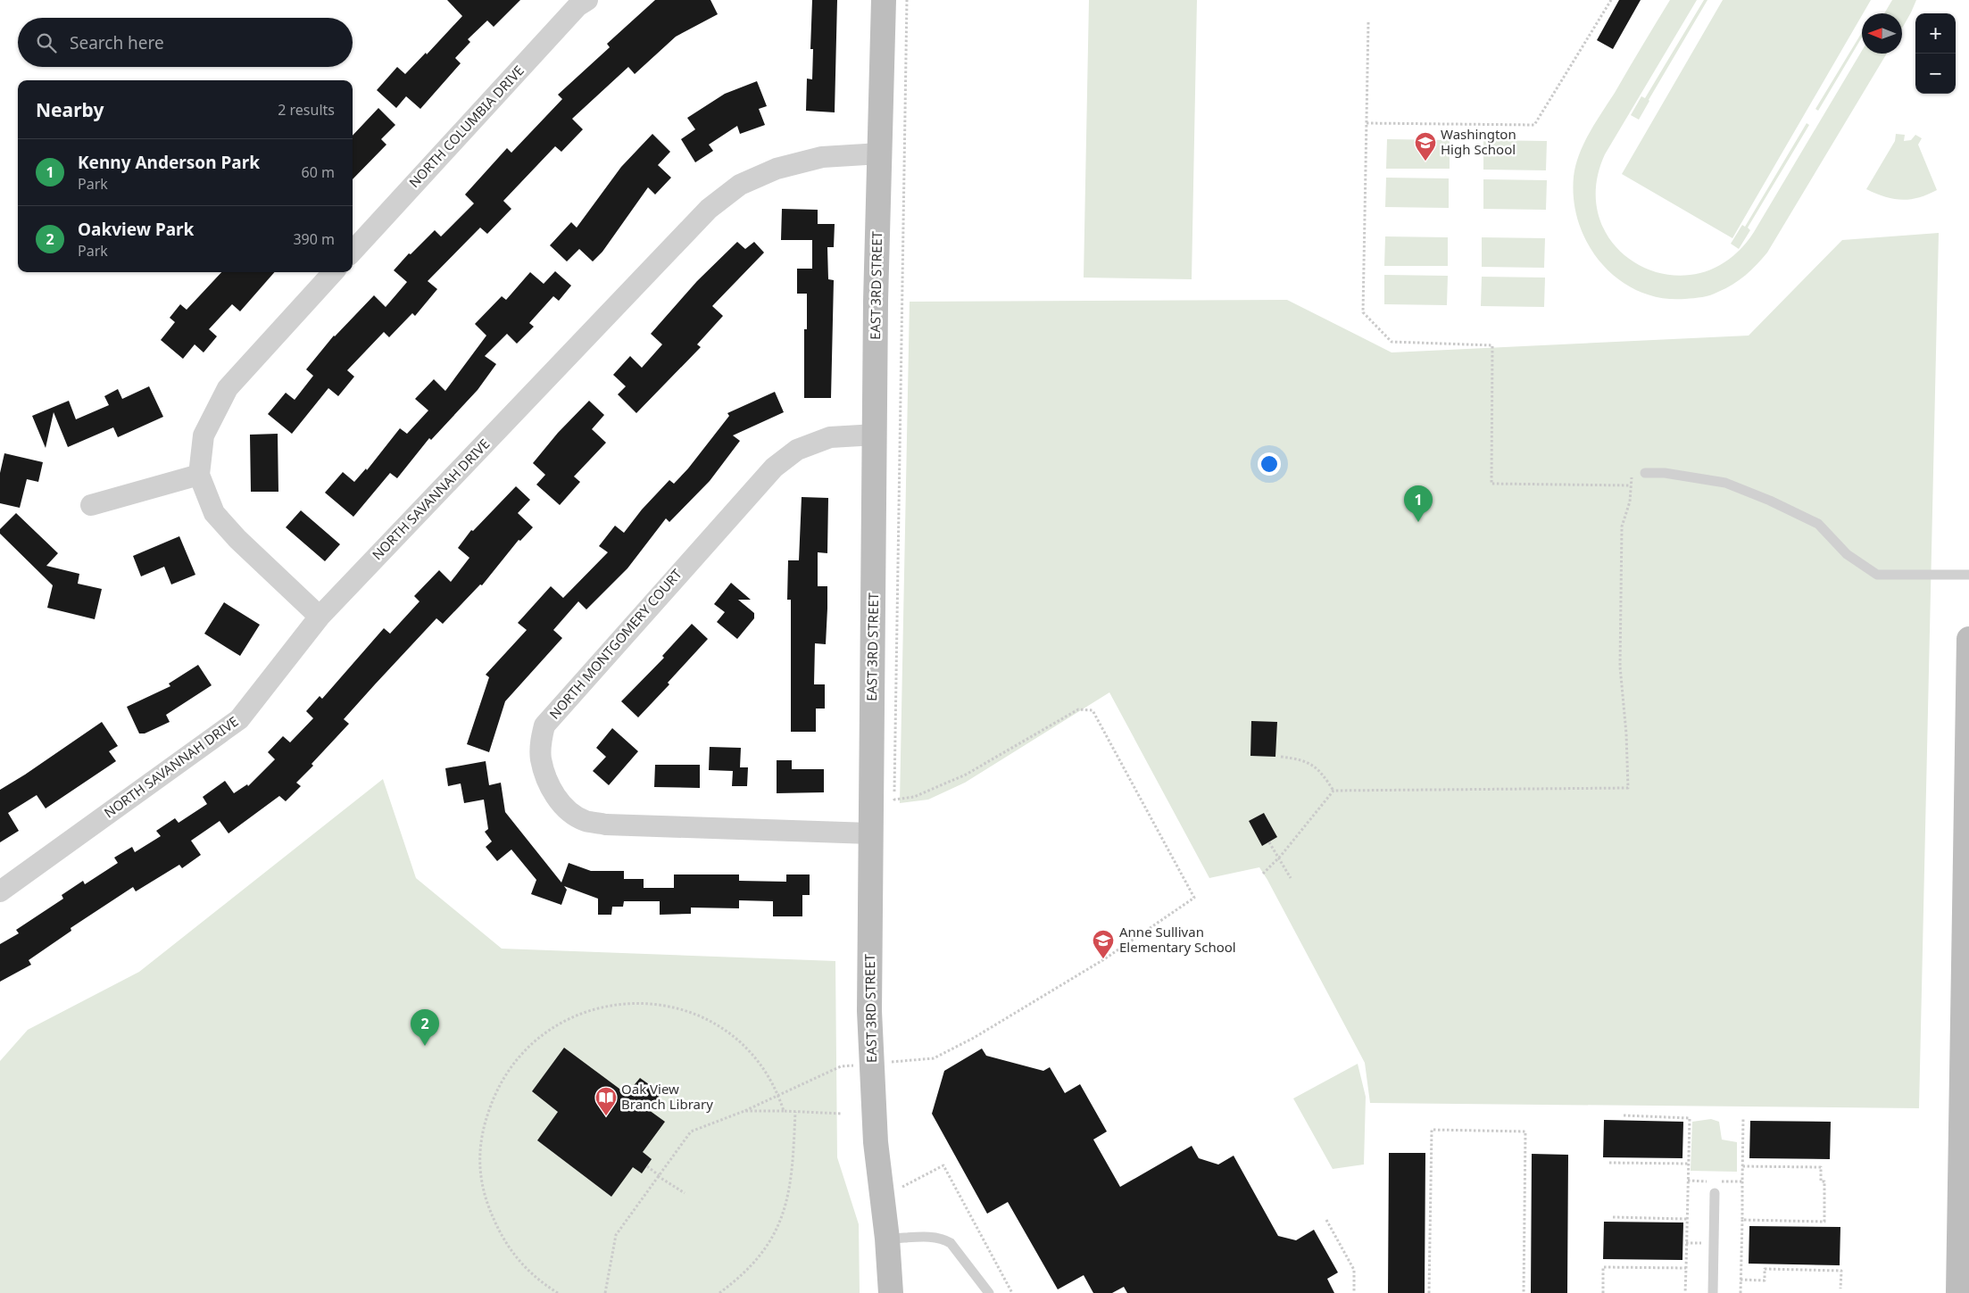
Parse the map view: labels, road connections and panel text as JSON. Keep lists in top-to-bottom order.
{
  "streets": {
    "street": [
      "NORTH COLUMBIA DRIVE",
      "EAST 3RD STREET",
      "NORTH SAVANNAH DRIVE",
      "NORTH MONTGOMERY COURT"
    ]
  },
  "crossings": [
    ["EAST 3RD STREET", "NORTH SAVANNAH DRIVE"],
    ["EAST 3RD STREET", "NORTH MONTGOMERY COURT"]
  ],
  "places": {
    "school or university": ["Washington High School", "Anne Sullivan Elementary School"],
    "library": ["Oak View Branch Library"]
  },
  "north": "left",
  "page": {
    "map_buttons": ["+", "−"],
    "search": "Search here",
    "heading": ["Nearby", "2 results"],
    "list": [
      {
        "mark": "1",
        "name": "Kenny Anderson Park",
        "note": "Park",
        "value": "60 m"
      },
      {
        "mark": "2",
        "name": "Oakview Park",
        "note": "Park",
        "value": "390 m"
      }
    ],
    "pins": ["1", "2"]
  }
}
